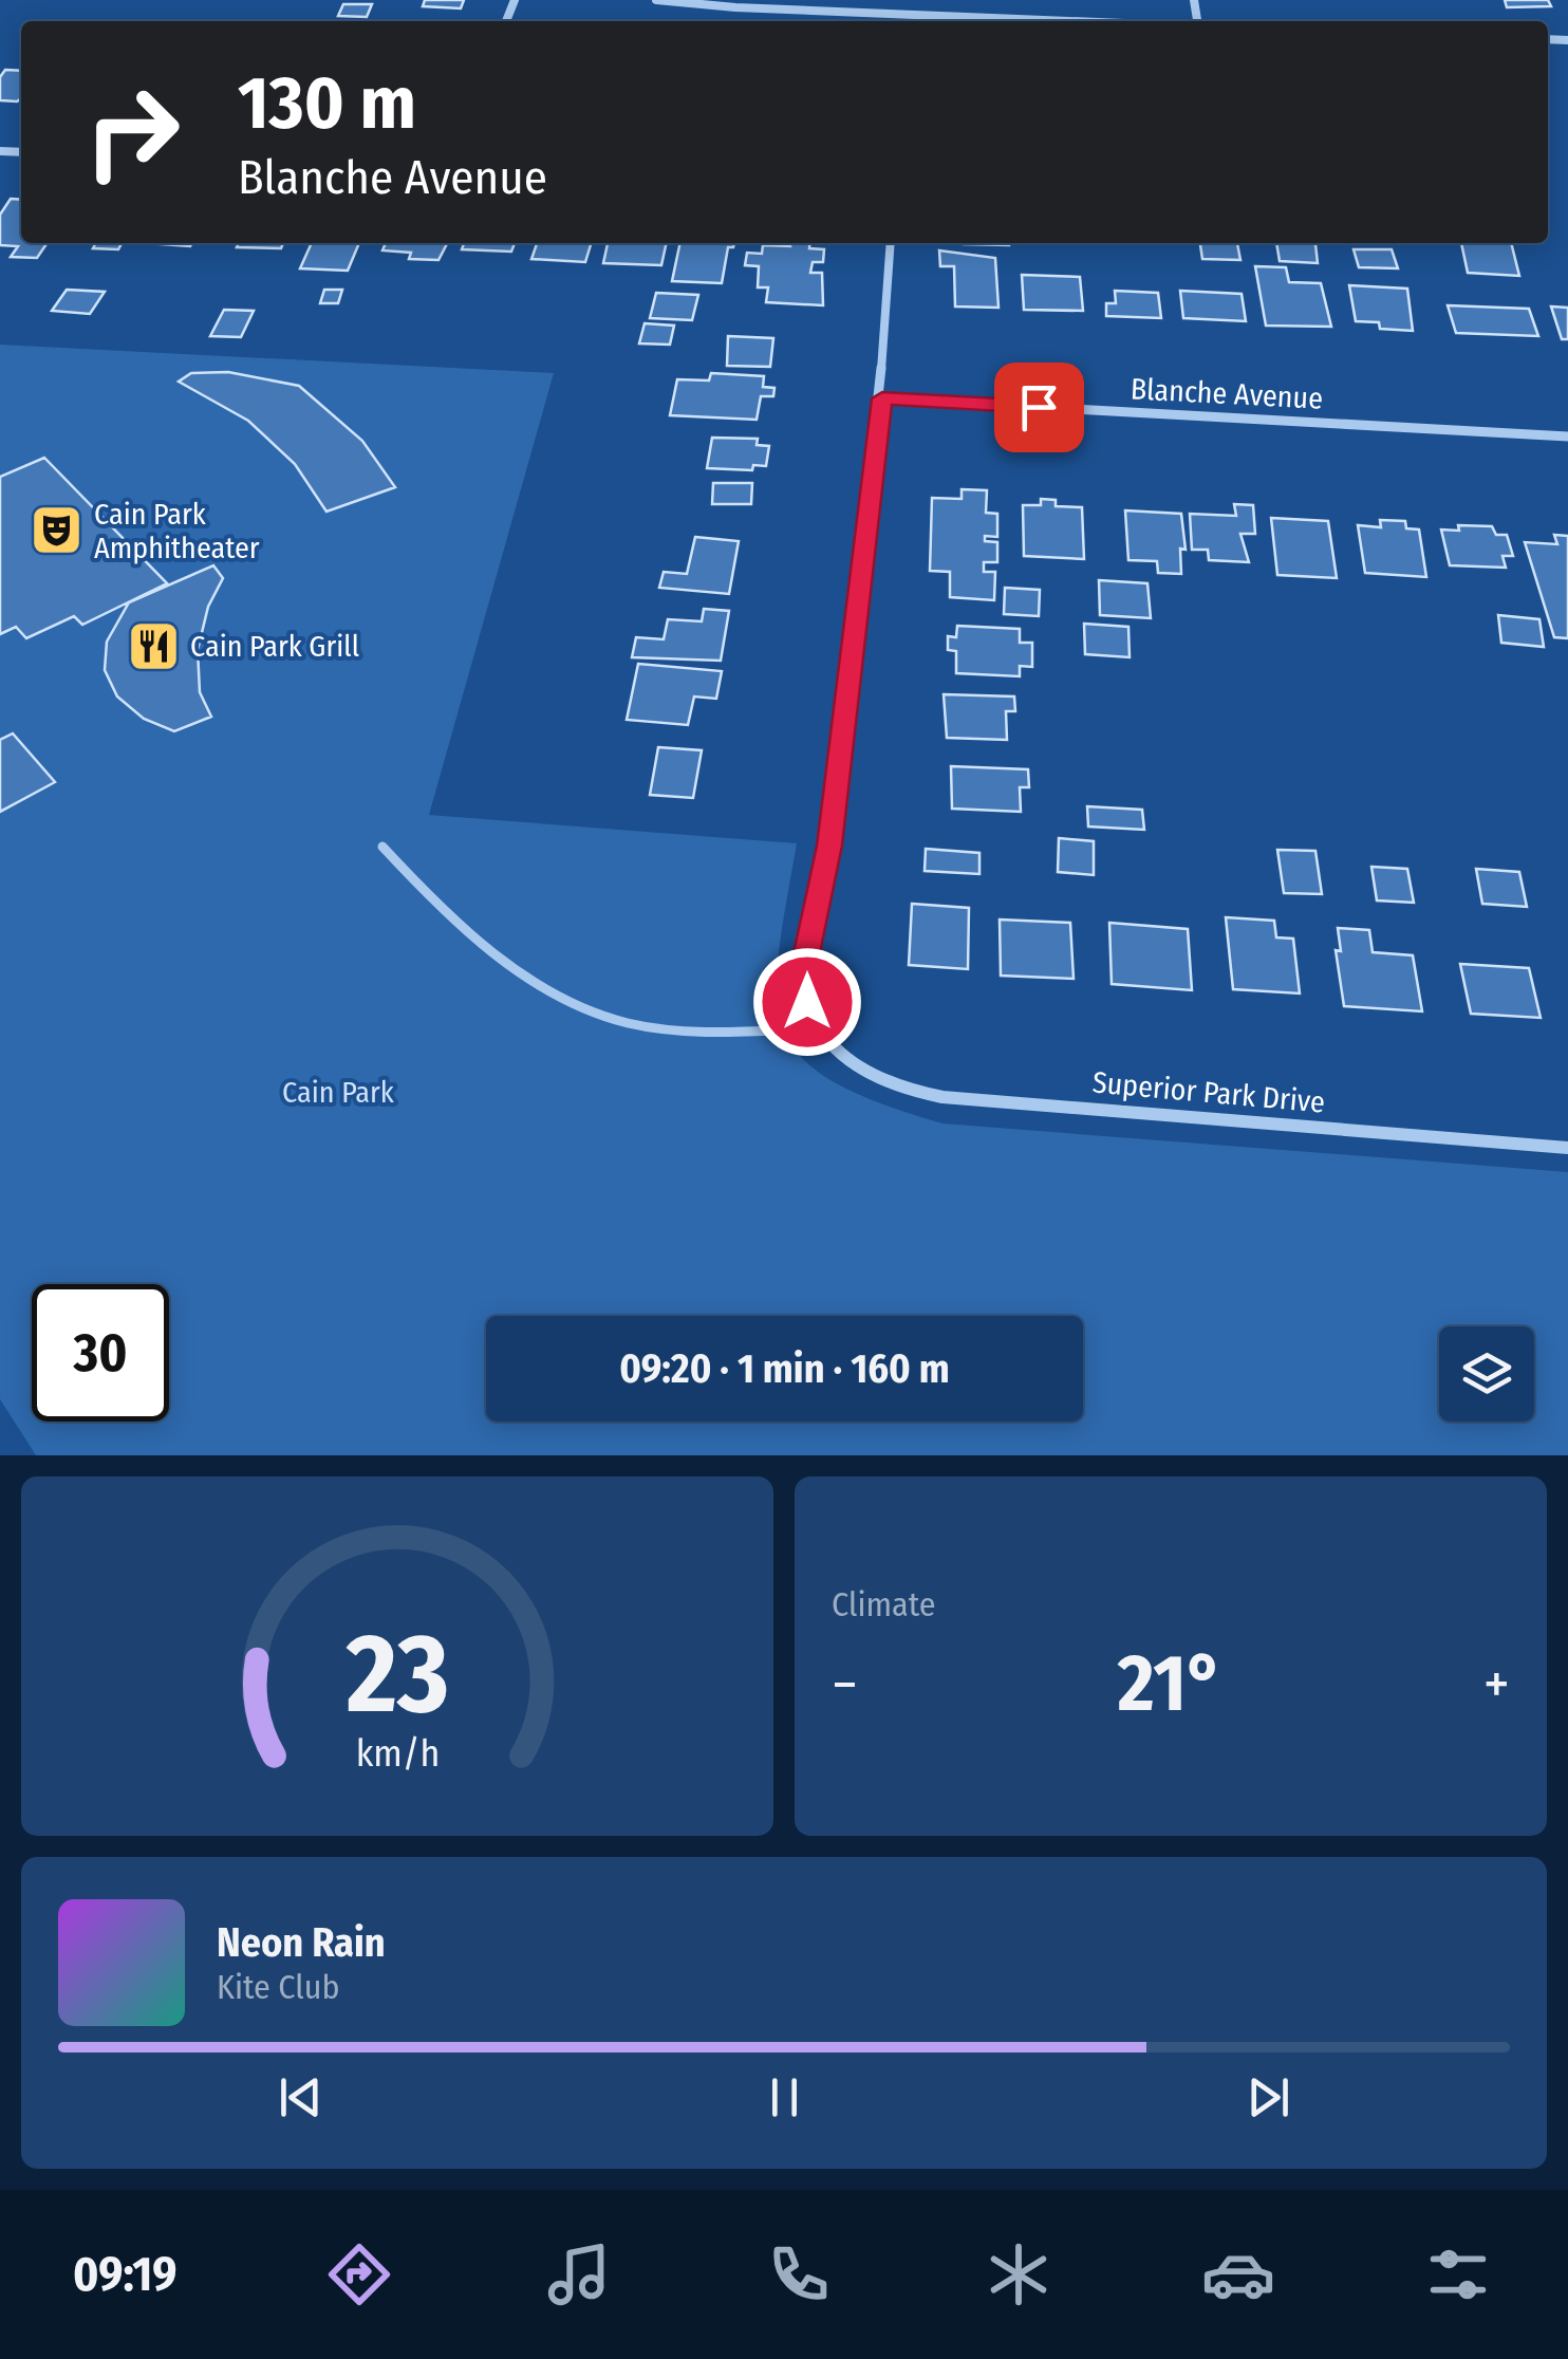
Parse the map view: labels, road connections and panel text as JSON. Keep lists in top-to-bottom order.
{
  "streets": {
    "street": ["Blanche Avenue", "Superior Park Drive"]
  },
  "parks": ["Cain Park"],
  "places": {
    "theatre": ["Cain Park Amphitheater"],
    "restaurant": ["Cain Park Grill"]
  },
  "page": {
    "turn": ["130 m", "Blanche Avenue"],
    "limit": "30",
    "trip": "09:20 · 1 min · 160 m",
    "tile": "Climate",
    "heat": ["−", "21°", "+"],
    "song": ["Neon Rain", "Kite Club"],
    "tabs": "09:19",
    "gauge": ["23", "km/h"]
  }
}
